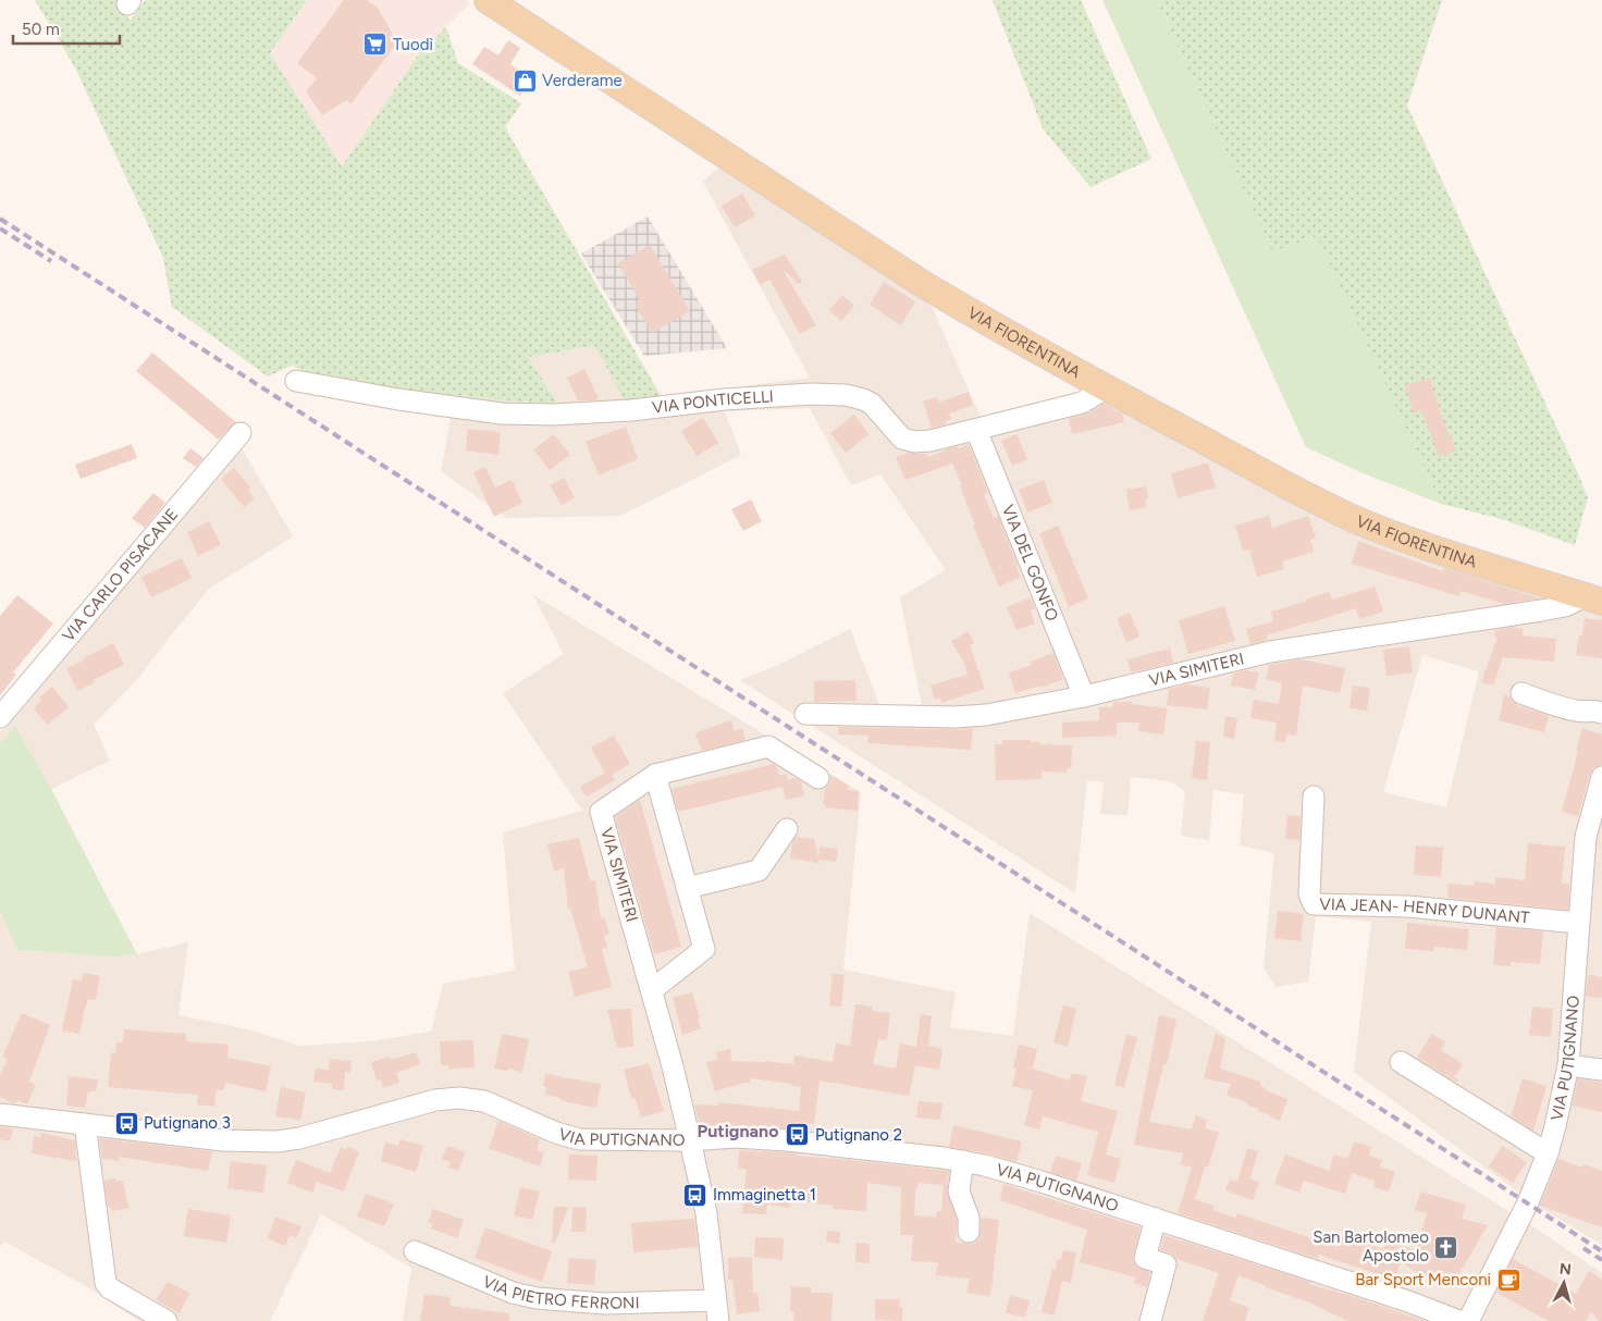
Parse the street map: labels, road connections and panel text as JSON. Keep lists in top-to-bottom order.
{
  "streets": {
    "main road": ["VIA FIORENTINA"],
    "street": [
      "VIA PONTICELLI",
      "VIA DEL GONFO",
      "VIA CARLO PISACANE",
      "VIA SIMITERI",
      "VIA JEAN- HENRY DUNANT",
      "VIA PUTIGNANO",
      "VIA PIETRO FERRONI"
    ]
  },
  "crossings": [
    ["VIA FIORENTINA", "VIA PONTICELLI"],
    ["VIA FIORENTINA", "VIA SIMITERI"],
    ["VIA PONTICELLI", "VIA DEL GONFO"],
    ["VIA DEL GONFO", "VIA SIMITERI"],
    ["VIA SIMITERI", "VIA PUTIGNANO"],
    ["VIA SIMITERI", "VIA PIETRO FERRONI"],
    ["VIA JEAN- HENRY DUNANT", "VIA PUTIGNANO"]
  ],
  "districts": ["Putignano"],
  "places": {
    "supermarket": ["Tuodì"],
    "shop": ["Verderame"],
    "bus stop": ["Putignano 3", "Putignano 2", "Immaginetta 1"],
    "church": ["San Bartolomeo Apostolo"],
    "cafe": ["Bar Sport Menconi"]
  },
  "scale_bar": "50 m",
  "north": "top"
}
